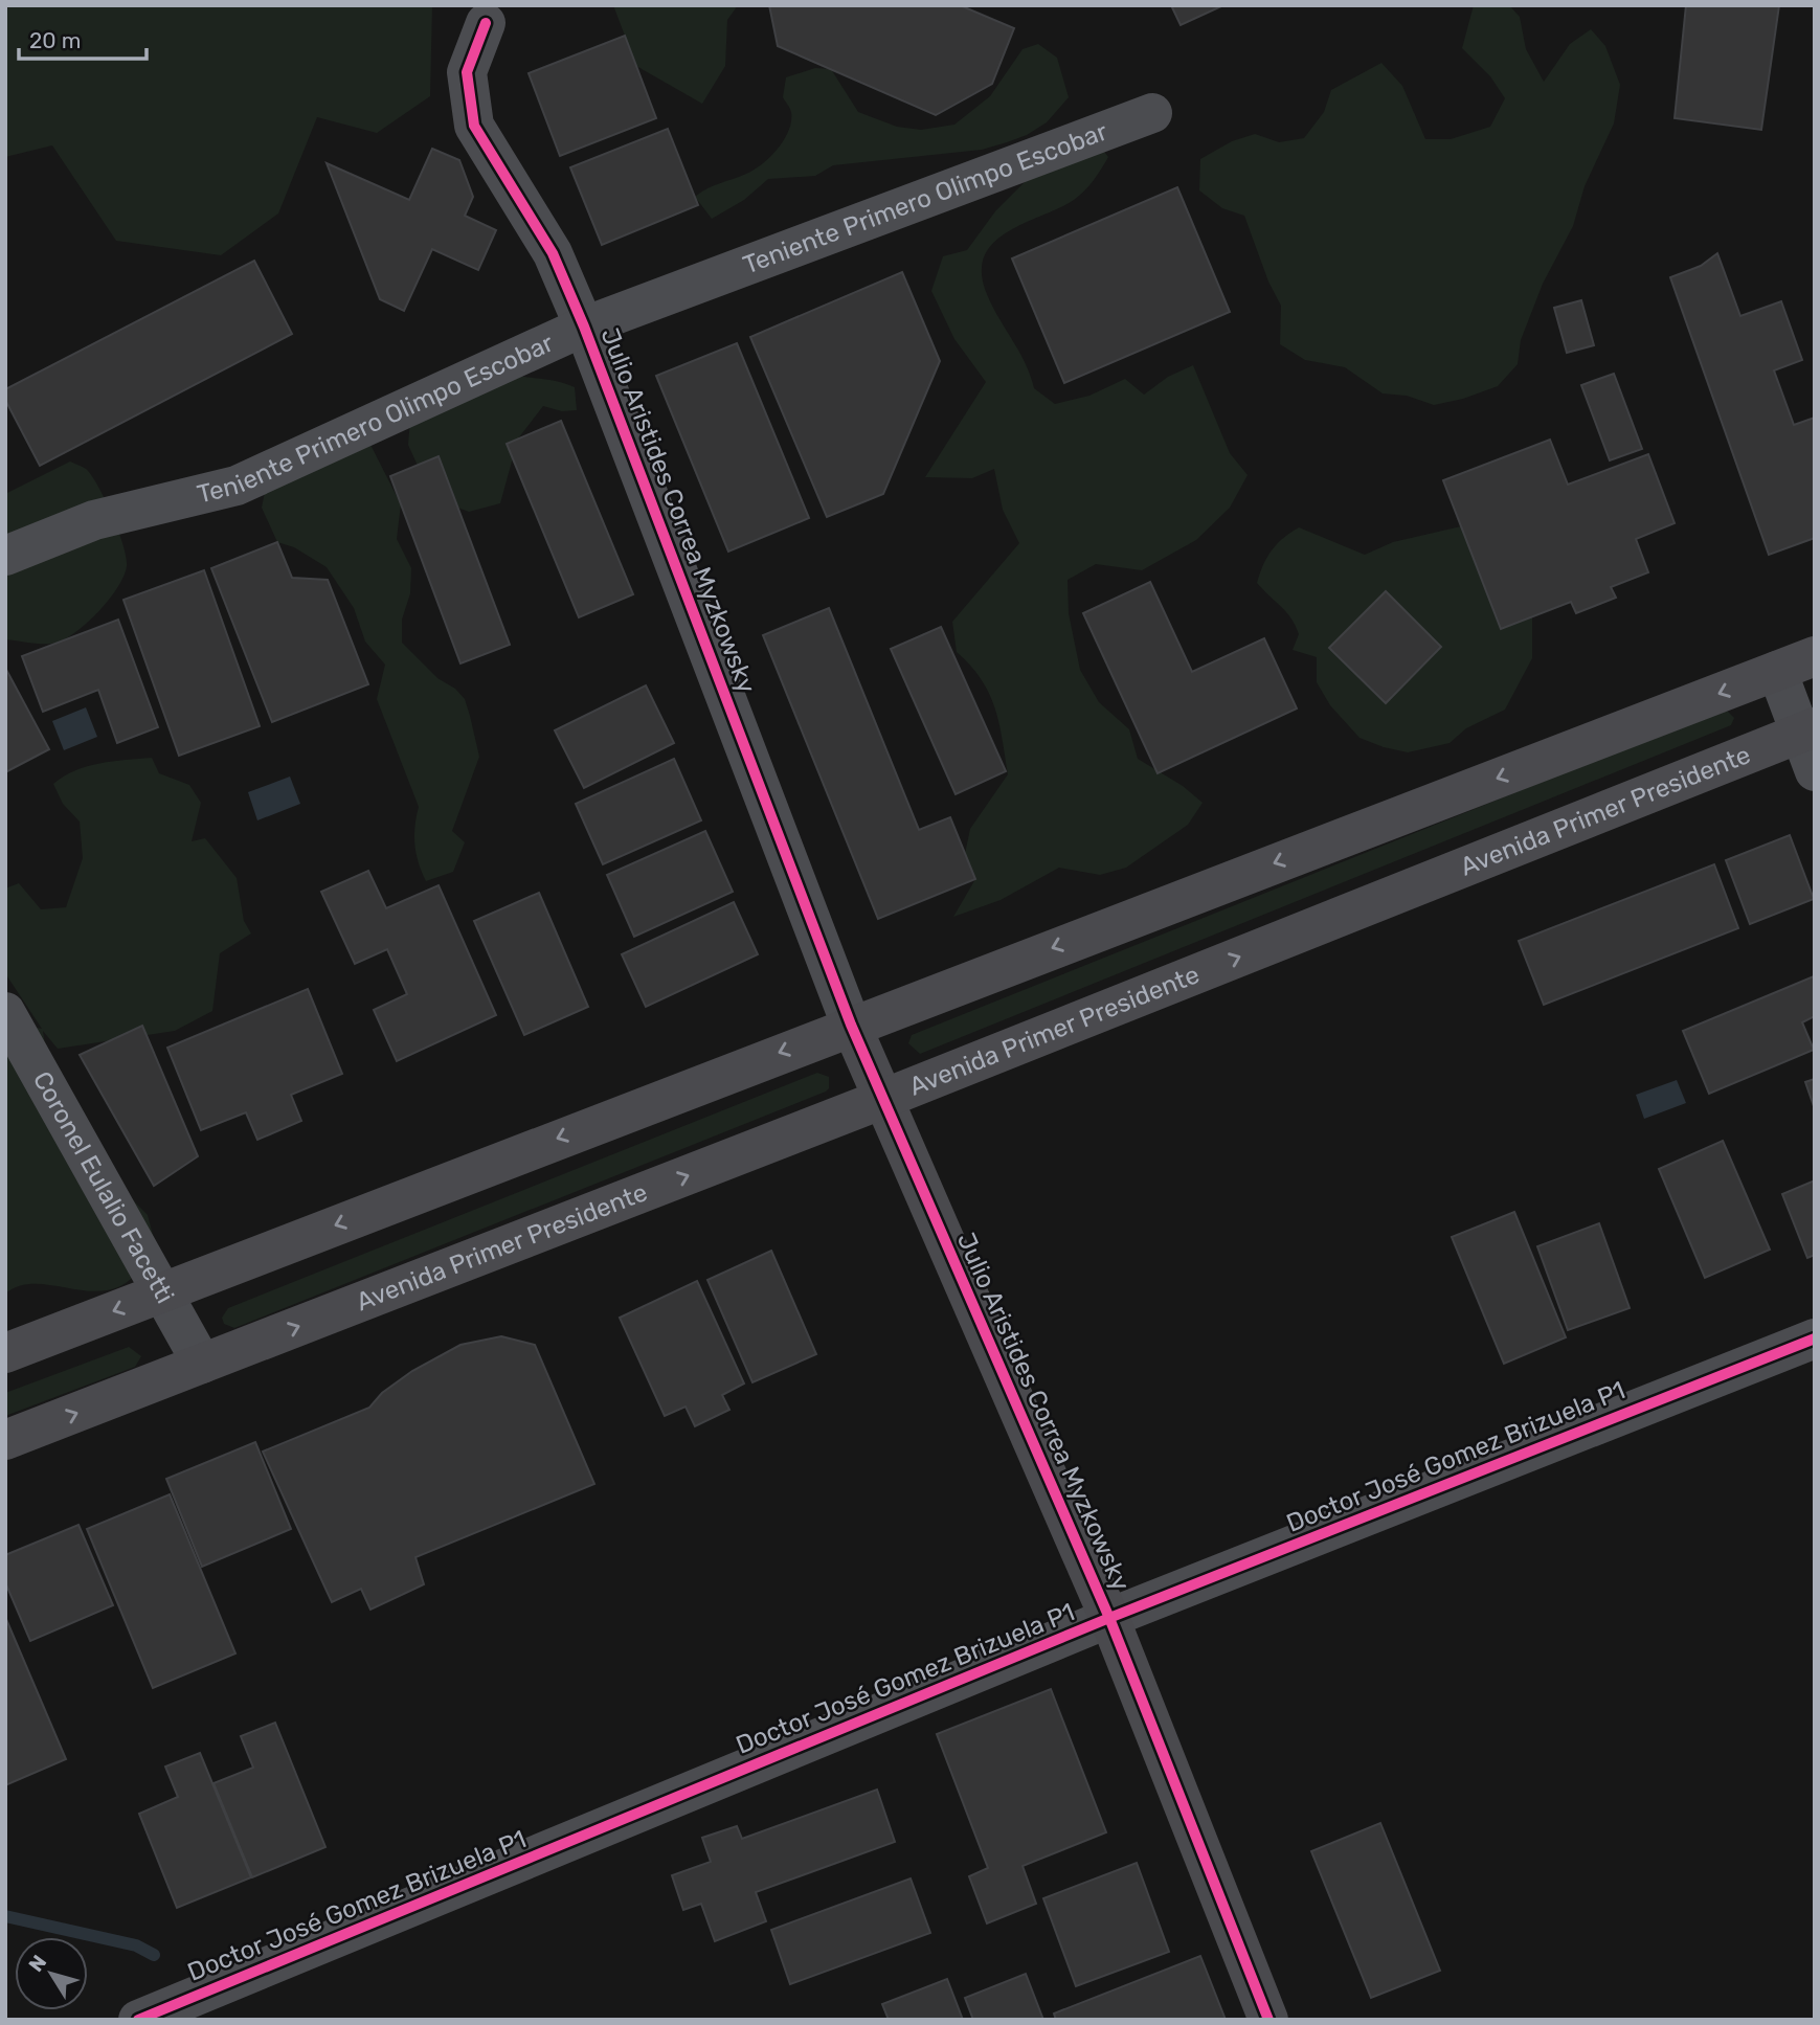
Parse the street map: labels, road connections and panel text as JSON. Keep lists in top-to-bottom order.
{
  "streets": {
    "main road": ["Julio Aristides Correa Myzkowsky", "Avenida Primer Presidente"],
    "street": ["Teniente Primero Olimpo Escobar", "Coronel Eulalio Facetti", "Doctor José Gomez Brizuela P1"]
  },
  "crossings": [
    ["Teniente Primero Olimpo Escobar", "Julio Aristides Correa Myzkowsky"],
    ["Julio Aristides Correa Myzkowsky", "Avenida Primer Presidente"],
    ["Julio Aristides Correa Myzkowsky", "Doctor José Gomez Brizuela P1"],
    ["Avenida Primer Presidente", "Coronel Eulalio Facetti"]
  ],
  "scale_bar": "20 m",
  "north": "top left"
}
